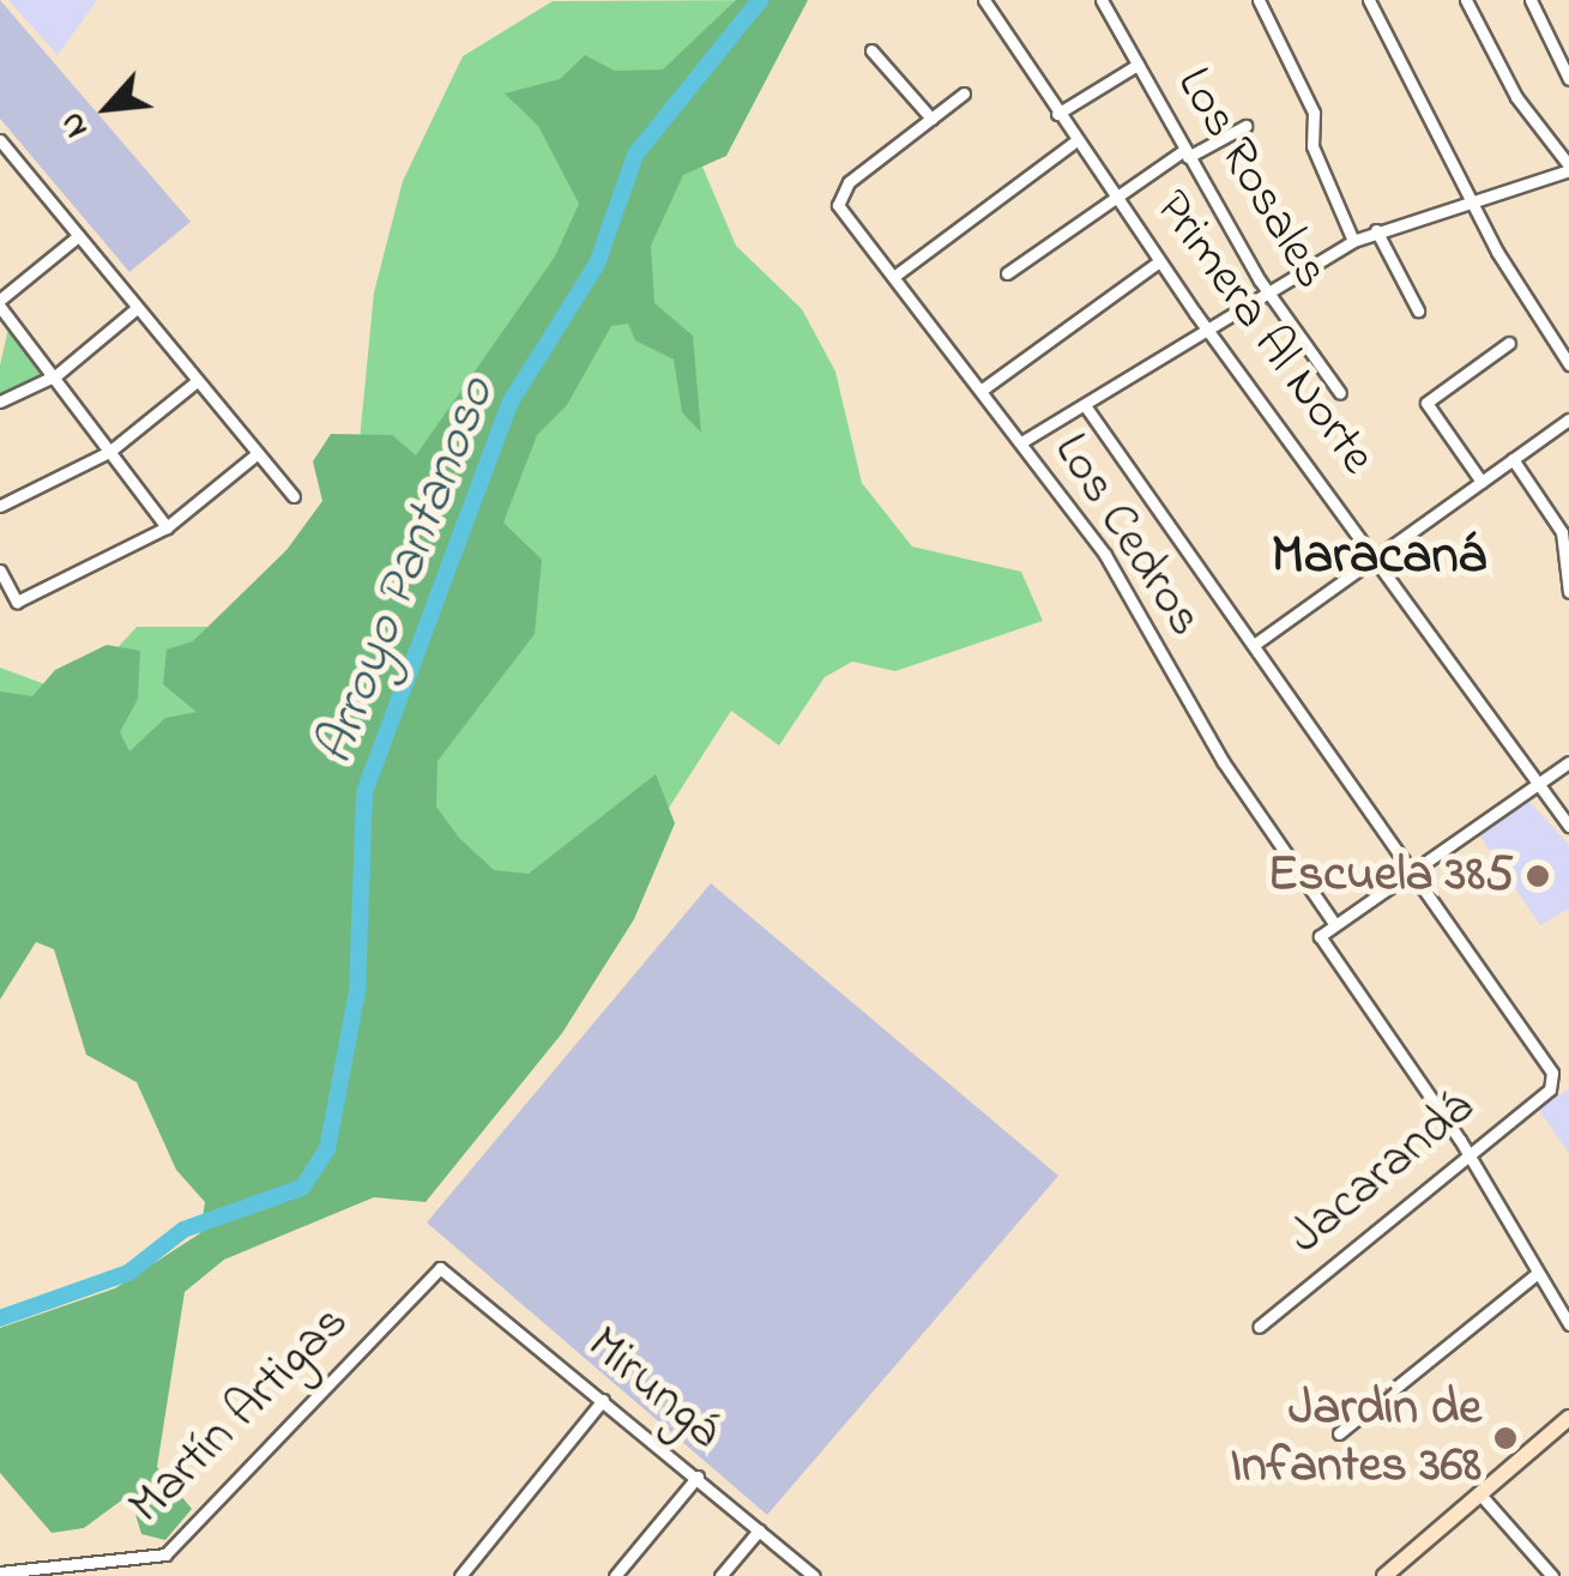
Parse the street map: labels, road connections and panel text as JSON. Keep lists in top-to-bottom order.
{
  "streets": {
    "street": [
      "Los Rosales",
      "Primera Al Norte",
      "Los Cedros",
      "Jacarandá",
      "Mirungá",
      "Martín Artigas"
    ]
  },
  "crossings": [
    ["Mirungá", "Martín Artigas"]
  ],
  "districts": ["Maracaná"],
  "water": ["Arroyo Pantanoso"],
  "places": ["Escuela 385", "Jardín de Infantes 368"],
  "north": "bottom left"
}
